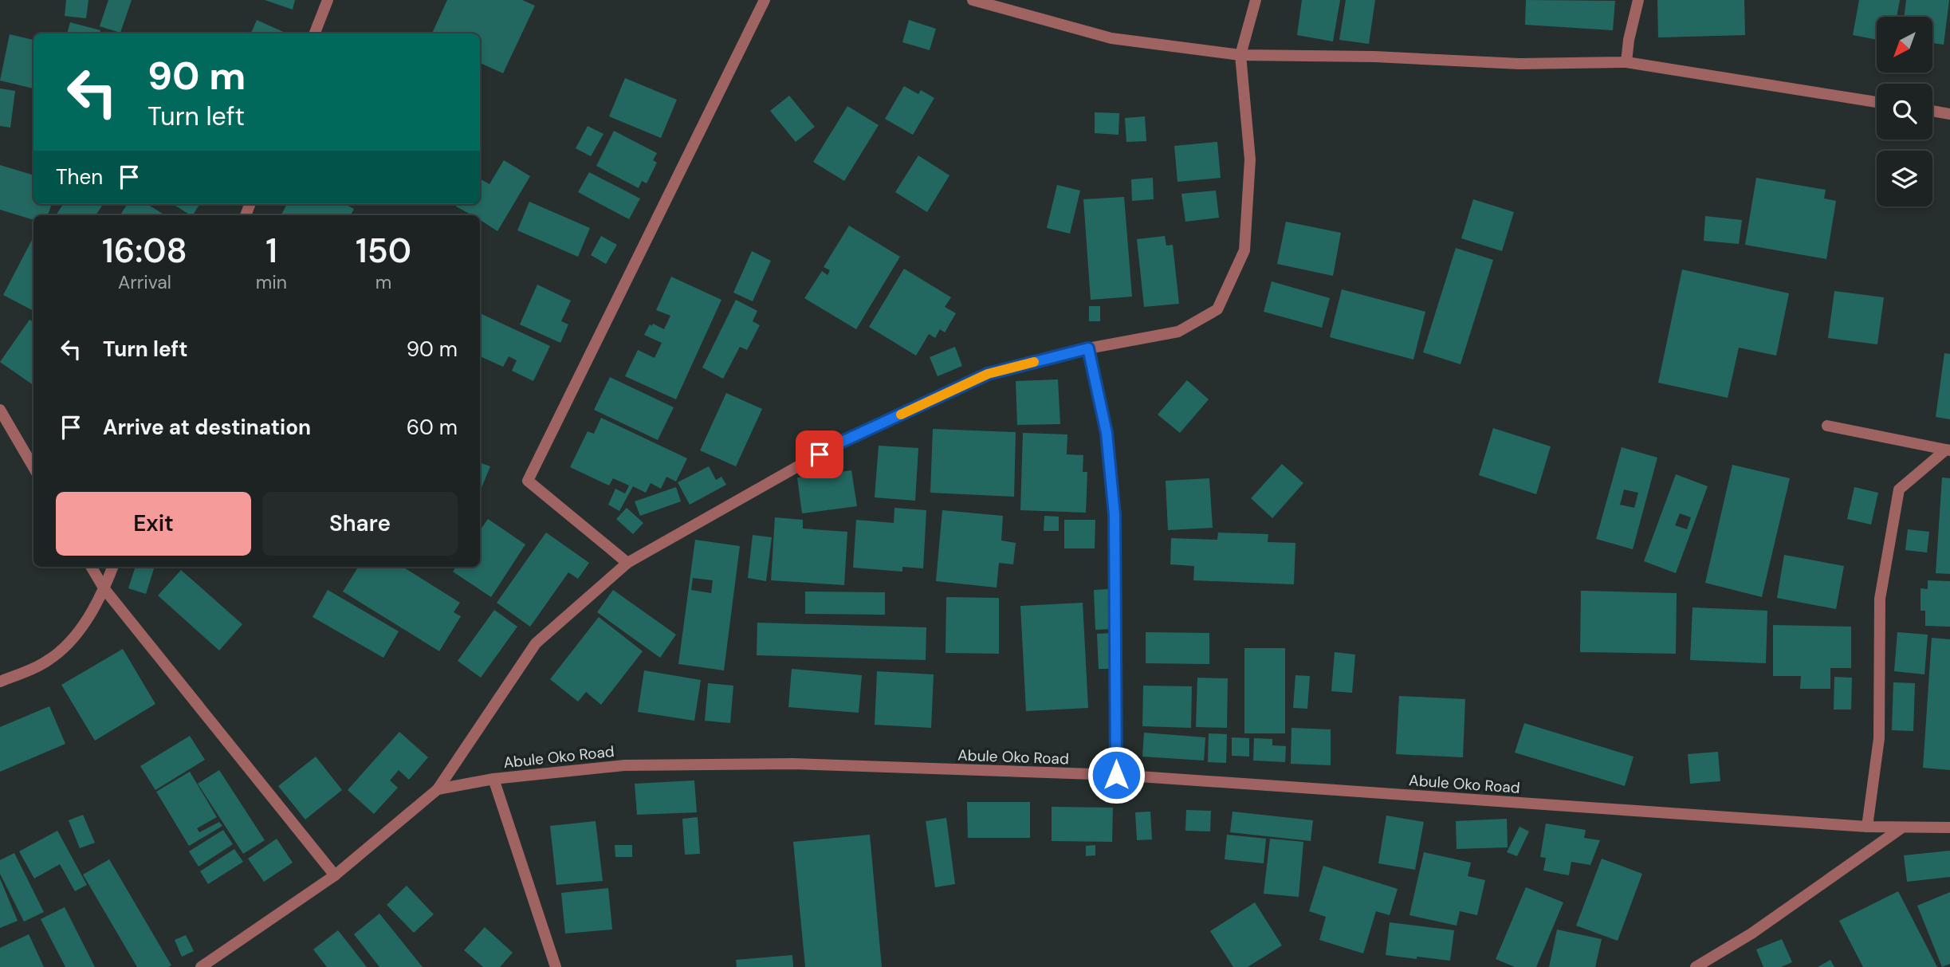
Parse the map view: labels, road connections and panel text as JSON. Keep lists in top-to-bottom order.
{
  "streets": {
    "street": ["Abule Oko Road"]
  },
  "north": "bottom left",
  "page": {
    "turn": ["90 m", "Turn left"],
    "then": "Then",
    "eta": [
      "16:08",
      "Arrival",
      "1",
      "min",
      "150",
      "m"
    ],
    "list": [
      {
        "name": "Turn left",
        "value": "90 m"
      },
      {
        "name": "Arrive at destination",
        "value": "60 m"
      }
    ],
    "buttons": ["Exit", "Share"]
  }
}
